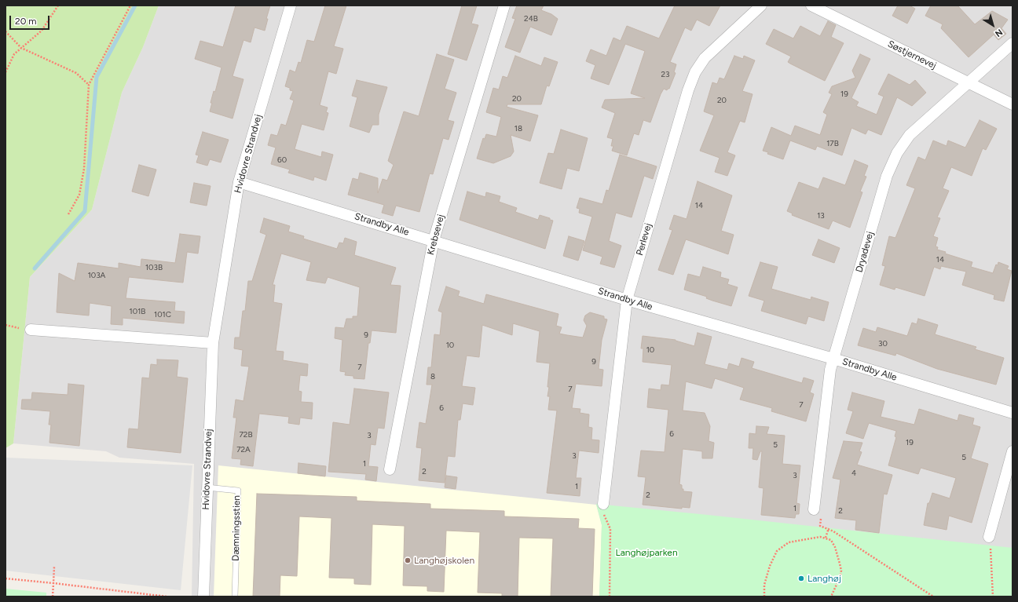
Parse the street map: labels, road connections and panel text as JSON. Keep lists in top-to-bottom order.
{
  "streets": {
    "street": [
      "Søstjernevej",
      "Hvidovre Strandvej",
      "Strandby Alle",
      "Krebsevej",
      "Perlevej",
      "Dryadevej"
    ],
    "lane": ["Dæmningsstien"]
  },
  "crossings": [
    ["Søstjernevej", "Dryadevej"],
    ["Hvidovre Strandvej", "Strandby Alle"],
    ["Hvidovre Strandvej", "Dæmningsstien"],
    ["Strandby Alle", "Krebsevej"],
    ["Strandby Alle", "Perlevej"],
    ["Strandby Alle", "Dryadevej"]
  ],
  "parks": ["Langhøjparken"],
  "places": ["Langhøjskolen", "Langhøj"],
  "house_numbers": [
    "24B",
    "23",
    "19",
    "20",
    "20",
    "18",
    "17B",
    "60",
    "14",
    "13",
    "14",
    "103B",
    "103A",
    "101B",
    "101C",
    "9",
    "30",
    "10",
    "10",
    "9",
    "7",
    "8",
    "7",
    "7",
    "6",
    "6",
    "72B",
    "3",
    "19",
    "5",
    "72A",
    "3",
    "5",
    "1",
    "2",
    "4",
    "3",
    "1",
    "2",
    "1",
    "2"
  ],
  "scale_bar": "20 m",
  "north": "bottom right"
}
